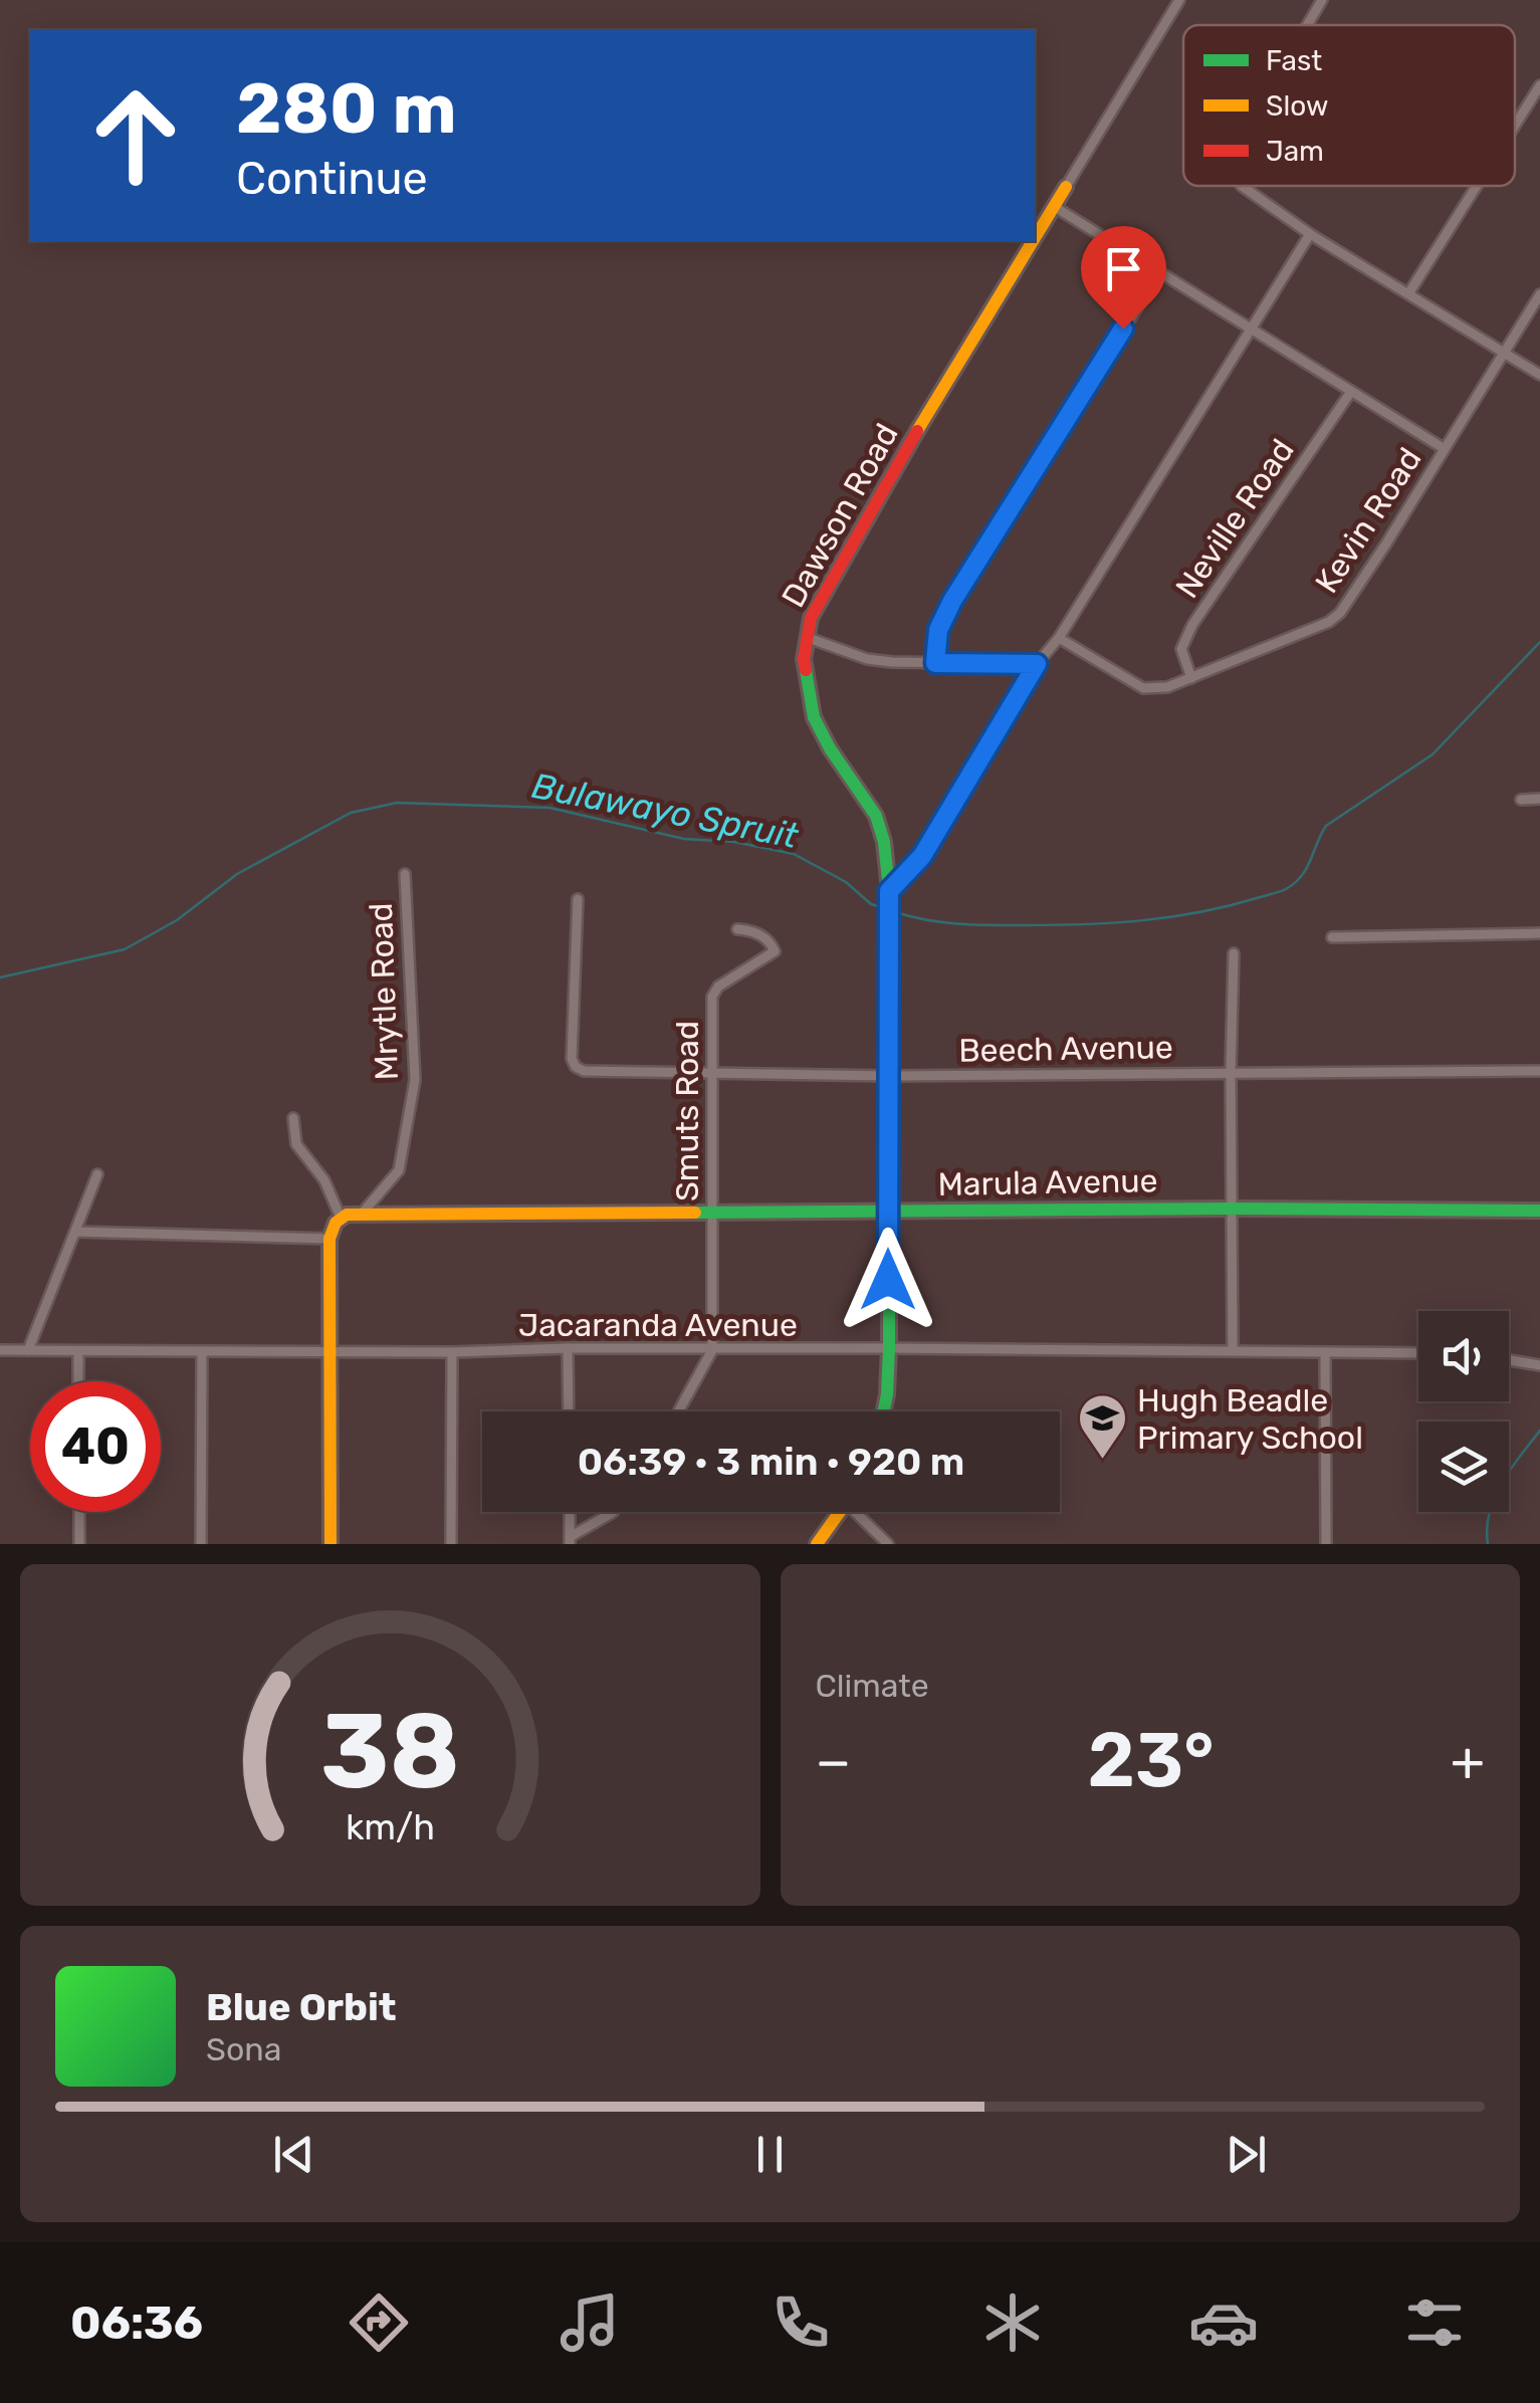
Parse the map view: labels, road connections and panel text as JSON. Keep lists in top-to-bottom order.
{
  "streets": {
    "street": [
      "Dawson Road",
      "Neville Road",
      "Kevin Road",
      "Mrytle Road",
      "Beech Avenue",
      "Smuts Road",
      "Marula Avenue",
      "Jacaranda Avenue"
    ]
  },
  "crossings": [
    ["Dawson Road", "Beech Avenue"],
    ["Neville Road", "Kevin Road"],
    ["Mrytle Road", "Marula Avenue"],
    ["Beech Avenue", "Smuts Road"],
    ["Smuts Road", "Marula Avenue"],
    ["Smuts Road", "Jacaranda Avenue"]
  ],
  "water": ["Bulawayo Spruit"],
  "places": {
    "school or university": ["Hugh Beadle Primary School"]
  },
  "legend": ["Fast", "Slow", "Jam"],
  "page": {
    "turn": ["280 m", "Continue"],
    "limit": "40",
    "trip": "06:39 · 3 min · 920 m",
    "tile": "Climate",
    "heat": ["−", "23°", "+"],
    "song": ["Blue Orbit", "Sona"],
    "tabs": "06:36",
    "gauge": ["38", "km/h"]
  }
}
